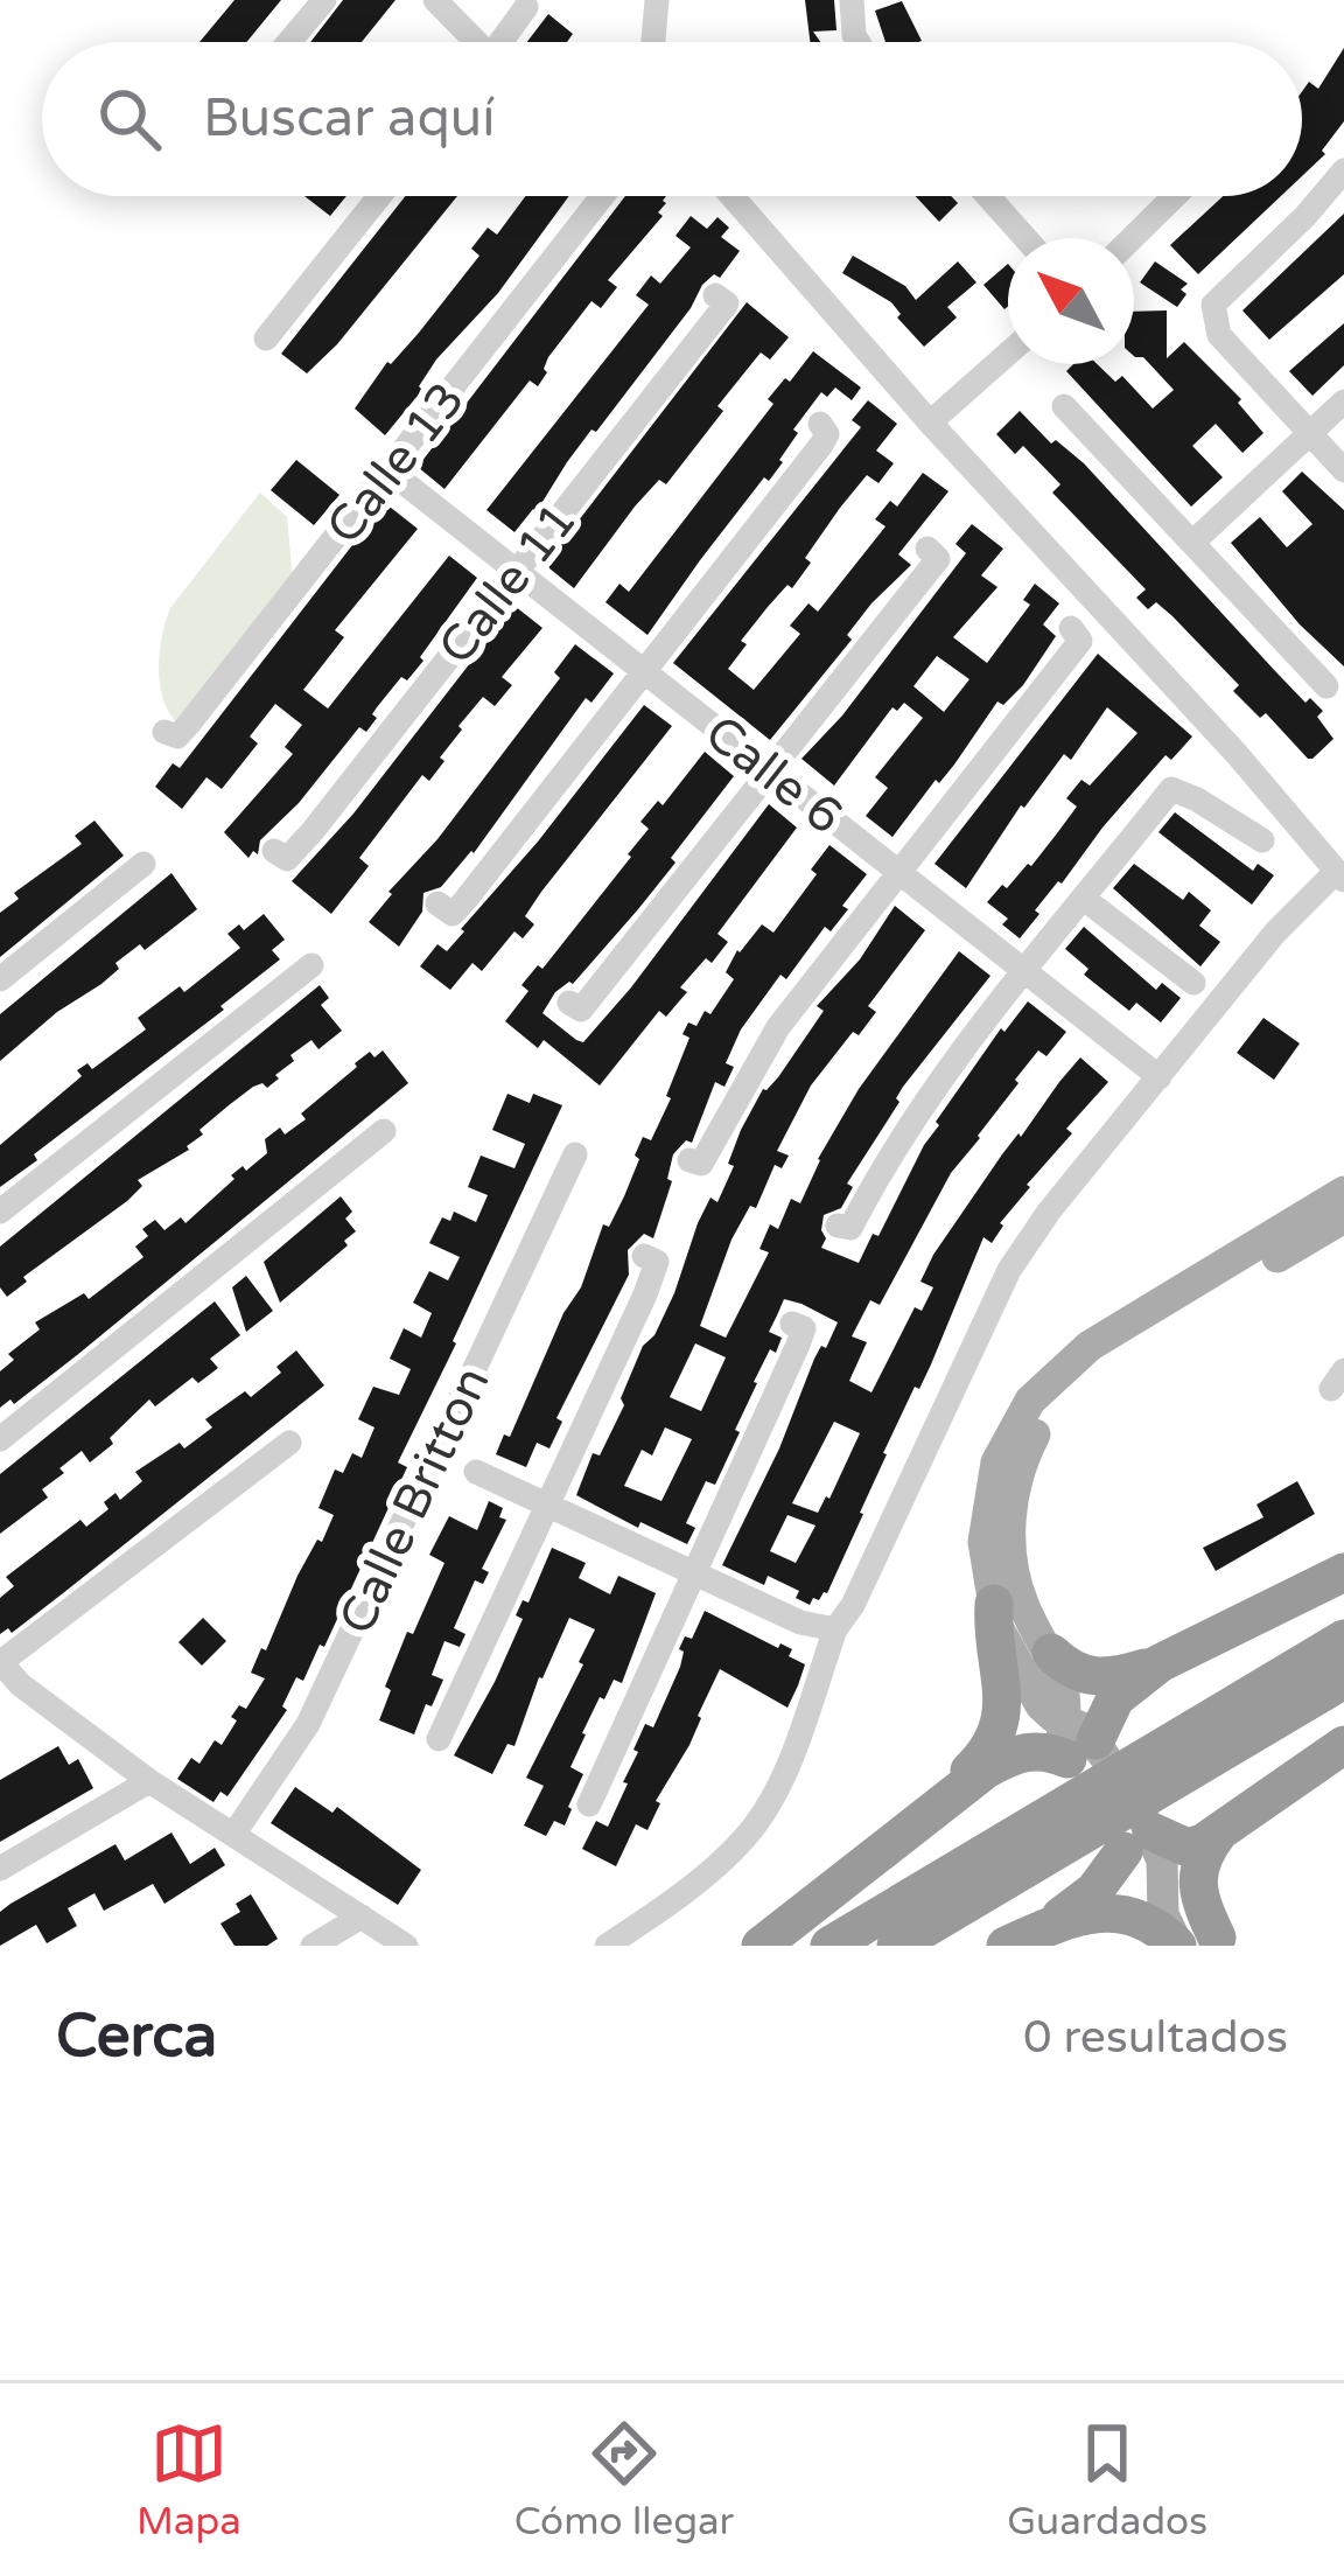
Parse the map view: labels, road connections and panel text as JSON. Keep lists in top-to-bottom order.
{
  "streets": {
    "street": [
      "Calle 13",
      "Calle 11",
      "Calle 6",
      "Calle Britton"
    ]
  },
  "crossings": [
    ["Calle 13", "Calle 6"],
    ["Calle 11", "Calle 6"]
  ],
  "north": "top left",
  "page": {
    "search": "Buscar aquí",
    "heading": ["Cerca", "0 resultados"],
    "nav": ["Mapa", "Cómo llegar", "Guardados"]
  }
}
